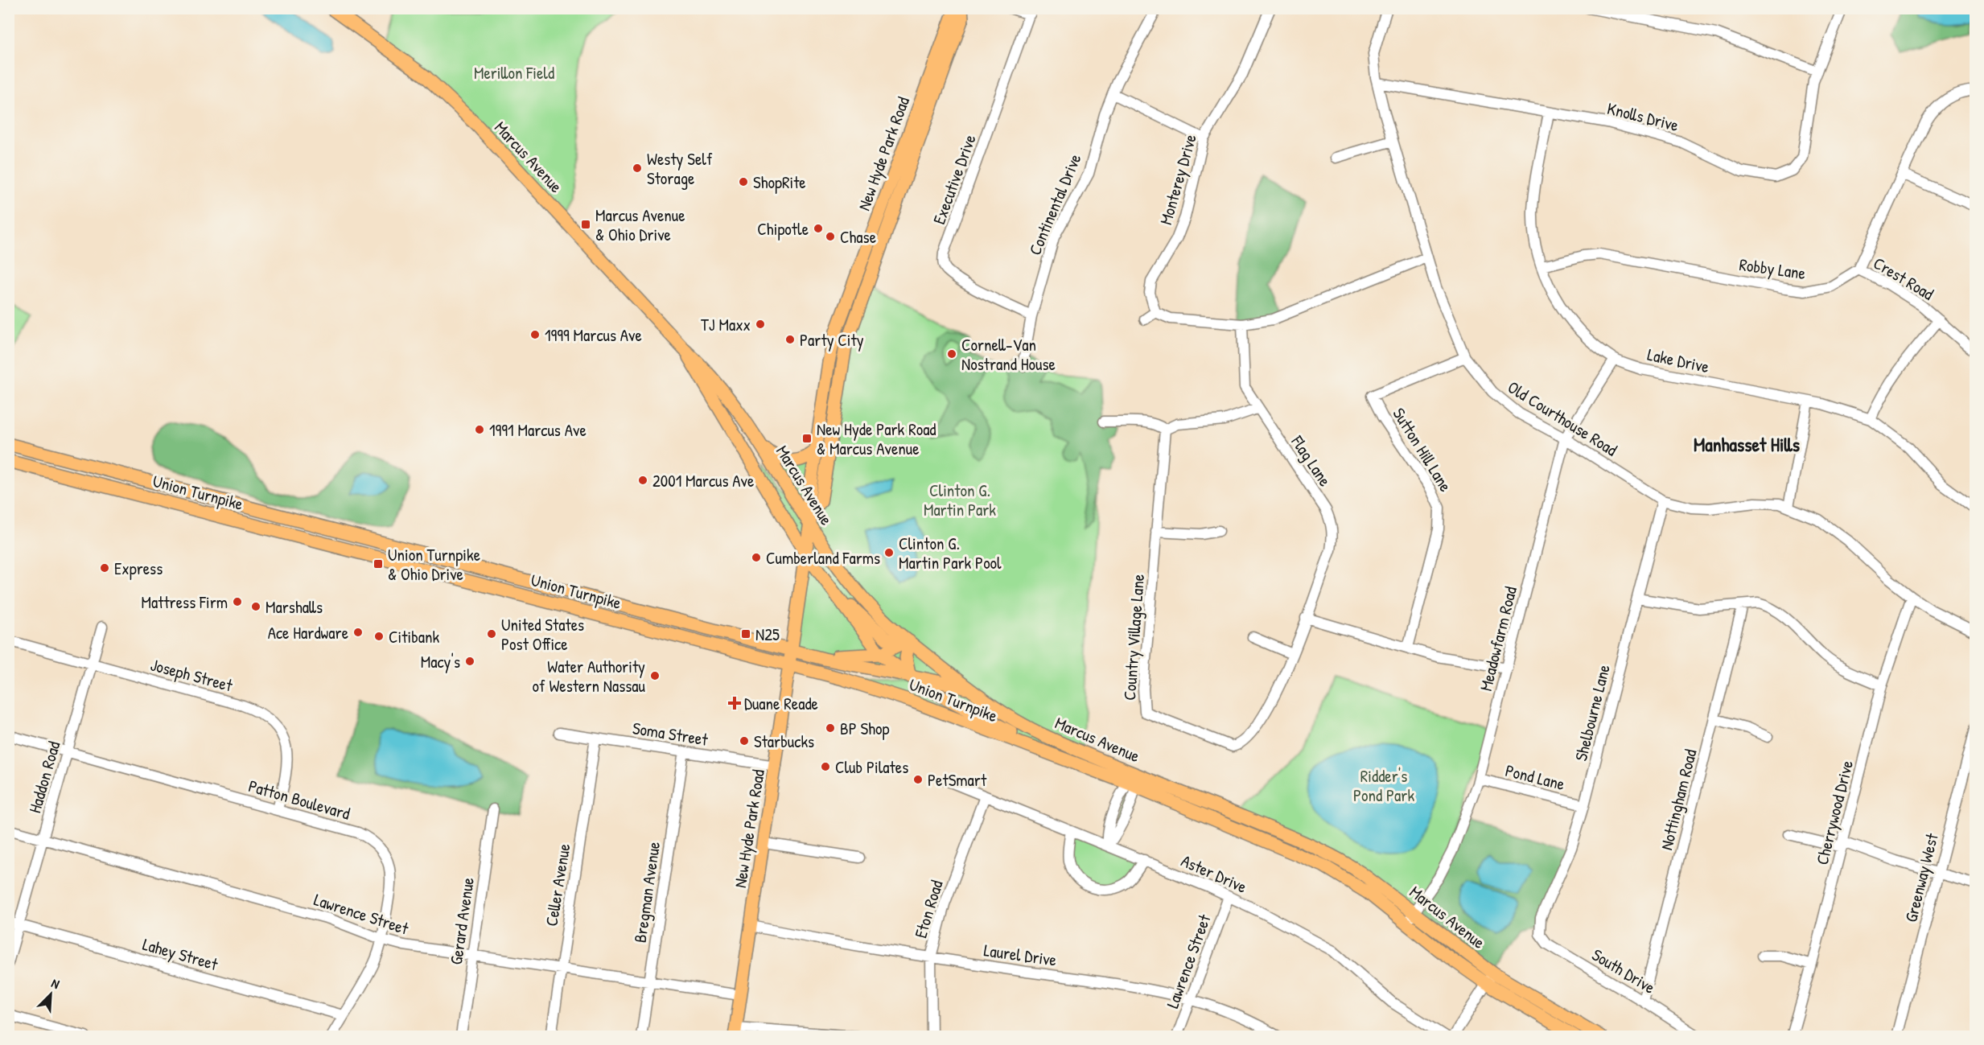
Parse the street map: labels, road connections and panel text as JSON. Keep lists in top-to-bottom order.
{
  "streets": {
    "main road": ["New Hyde Park Road", "Marcus Avenue", "Union Turnpike"],
    "street": [
      "Knolls Drive",
      "Executive Drive",
      "Monterey Drive",
      "Continental Drive",
      "Robby Lane",
      "Crest Road",
      "Lake Drive",
      "Old Courthouse Road",
      "Sutton Hill Lane",
      "Flag Lane",
      "Country Village Lane",
      "Meadowfarm Road",
      "Joseph Street",
      "Shelbourne Lane",
      "Soma Street",
      "Haddon Road",
      "Pond Lane",
      "Patton Boulevard",
      "Nottingham Road",
      "Cherrywood Drive",
      "Aster Drive",
      "Greenway West",
      "Celler Avenue",
      "Bregman Avenue",
      "Eton Road",
      "Lawrence Street",
      "Gerard Avenue",
      "Lahey Street",
      "Laurel Drive",
      "South Drive"
    ]
  },
  "crossings": [
    ["Knolls Drive", "Lake Drive"],
    ["Knolls Drive", "Old Courthouse Road"],
    ["New Hyde Park Road", "Marcus Avenue"],
    ["New Hyde Park Road", "Union Turnpike"],
    ["New Hyde Park Road", "Soma Street"],
    ["New Hyde Park Road", "Lawrence Street"],
    ["New Hyde Park Road", "Laurel Drive"],
    ["Marcus Avenue", "Union Turnpike"],
    ["Marcus Avenue", "Meadowfarm Road"],
    ["Executive Drive", "Continental Drive"],
    ["Robby Lane", "Crest Road"],
    ["Robby Lane", "Lake Drive"],
    ["Lake Drive", "Meadowfarm Road"],
    ["Old Courthouse Road", "Sutton Hill Lane"],
    ["Old Courthouse Road", "Meadowfarm Road"],
    ["Old Courthouse Road", "Shelbourne Lane"],
    ["Old Courthouse Road", "Cherrywood Drive"],
    ["Flag Lane", "Country Village Lane"],
    ["Meadowfarm Road", "Pond Lane"],
    ["Joseph Street", "Haddon Road"],
    ["Joseph Street", "Patton Boulevard"],
    ["Shelbourne Lane", "Pond Lane"],
    ["Shelbourne Lane", "South Drive"],
    ["Soma Street", "Celler Avenue"],
    ["Soma Street", "Bregman Avenue"],
    ["Haddon Road", "Patton Boulevard"],
    ["Haddon Road", "Lawrence Street"],
    ["Haddon Road", "Lahey Street"],
    ["Patton Boulevard", "Lawrence Street"],
    ["Patton Boulevard", "Lahey Street"],
    ["Nottingham Road", "South Drive"],
    ["Aster Drive", "Eton Road"],
    ["Aster Drive", "Lawrence Street"],
    ["Celler Avenue", "Lawrence Street"],
    ["Bregman Avenue", "Lawrence Street"],
    ["Eton Road", "Laurel Drive"],
    ["Lawrence Street", "Gerard Avenue"],
    ["Lawrence Street", "Laurel Drive"]
  ],
  "districts": ["Manhasset Hills"],
  "parks": ["Merillon Field", "Clinton G. Martin Park", "Ridder's Pond Park"],
  "places": {
    "other": [
      "Westy Self Storage",
      "ShopRite",
      "Chipotle",
      "Chase",
      "TJ Maxx",
      "1999 Marcus Ave",
      "Party City",
      "Cornell-Van Nostrand House",
      "1991 Marcus Ave",
      "2001 Marcus Ave",
      "Clinton G. Martin Park Pool",
      "Cumberland Farms",
      "Express",
      "Mattress Firm",
      "Marshalls",
      "Ace Hardware",
      "United States Post Office",
      "Citibank",
      "Macy's",
      "Water Authority of Western Nassau",
      "BP Shop",
      "Starbucks",
      "Club Pilates",
      "PetSmart"
    ],
    "transit": [
      "Marcus Avenue & Ohio Drive",
      "New Hyde Park Road & Marcus Avenue",
      "Union Turnpike & Ohio Drive",
      "N25"
    ],
    "health": ["Duane Reade"]
  },
  "north": "top right"
}
